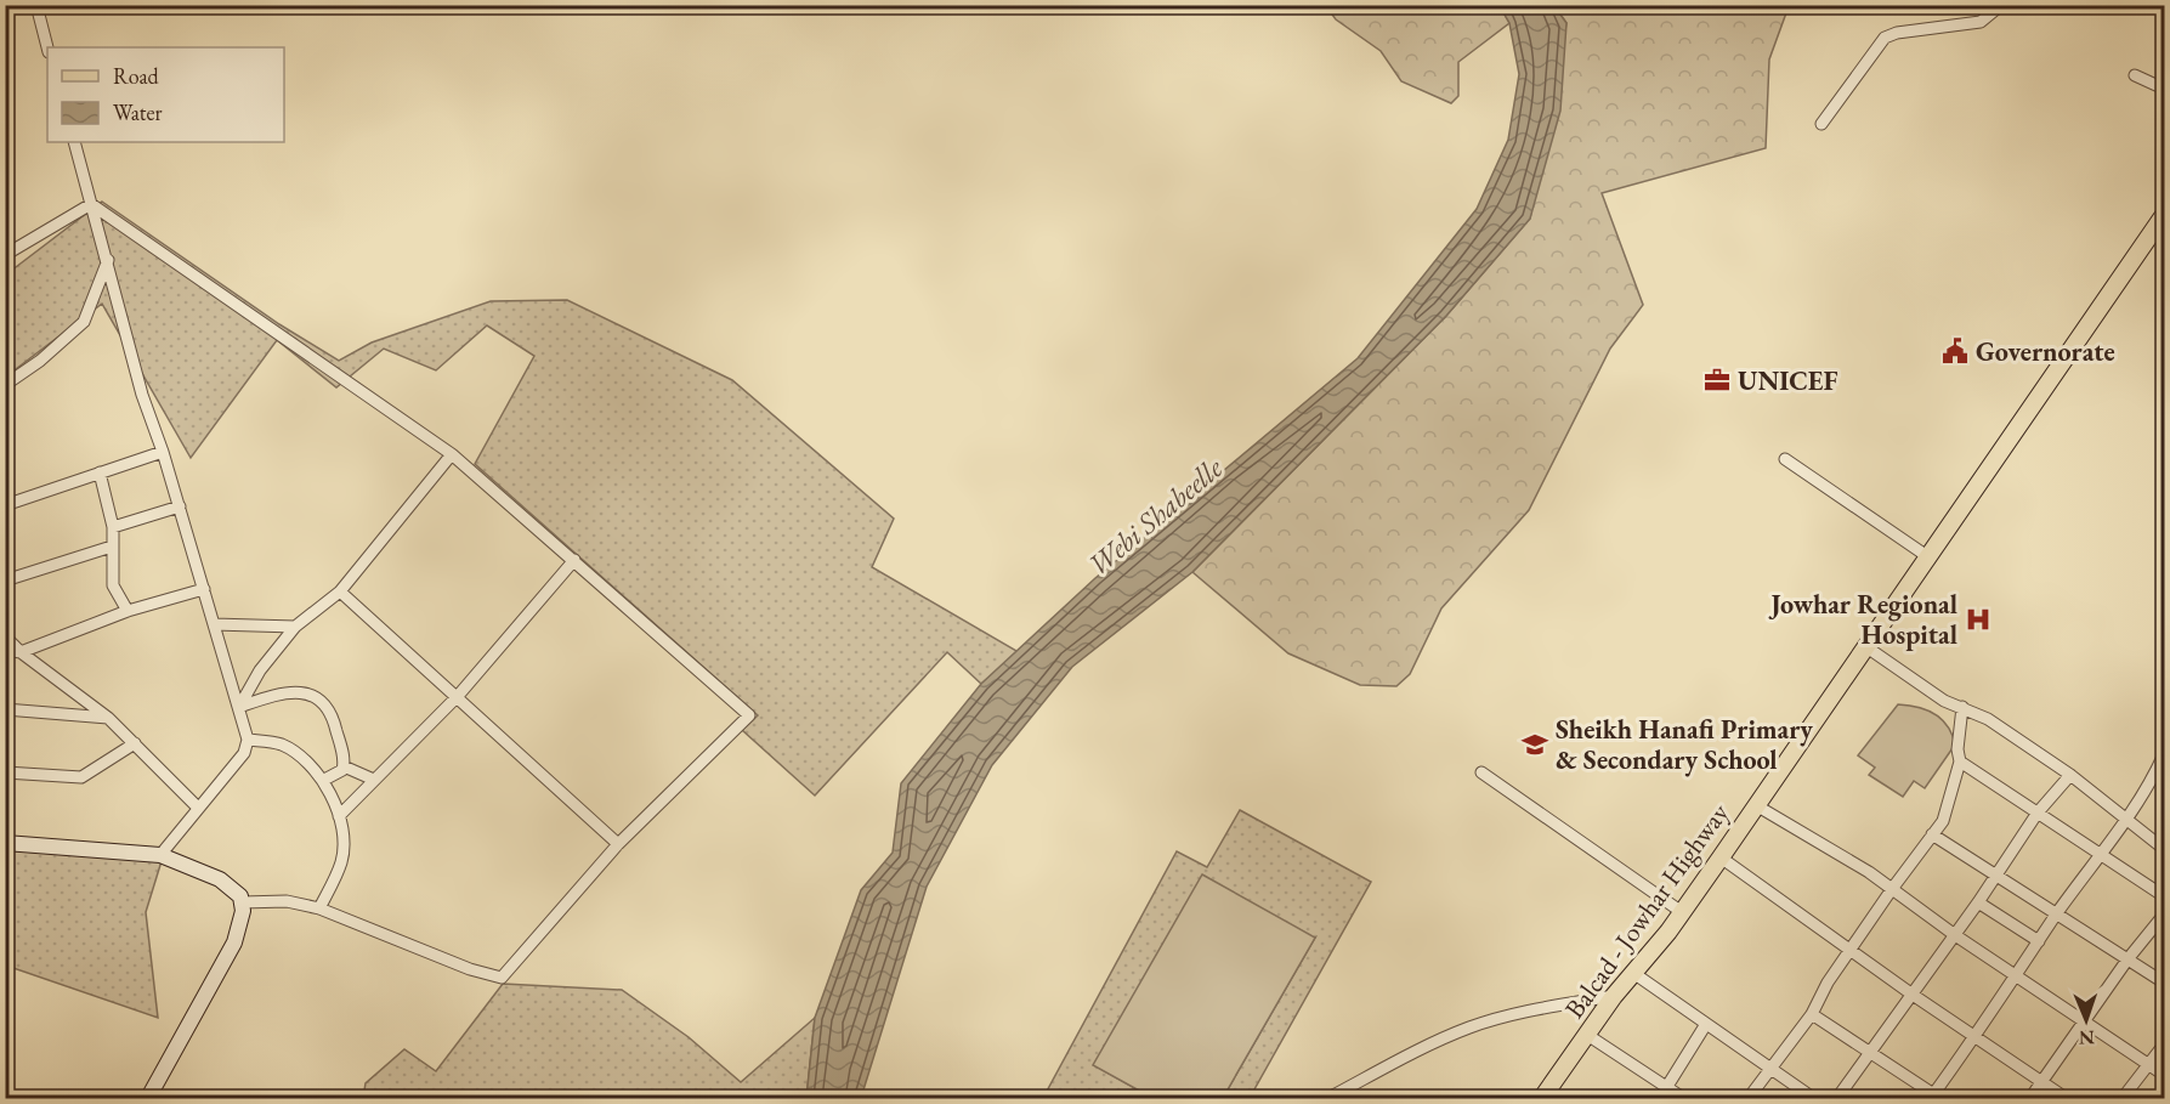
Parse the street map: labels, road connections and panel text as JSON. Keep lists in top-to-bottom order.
{
  "streets": {
    "main road": ["Balcad - Jowhar Highway"]
  },
  "water": ["Webi Shabeelle"],
  "places": {
    "public building": ["Governorate"],
    "office": ["UNICEF"],
    "hospital": ["Jowhar Regional Hospital"],
    "school or university": ["Sheikh Hanafi Primary & Secondary School"]
  },
  "legend": ["Road", "Water"],
  "north": "bottom"
}
